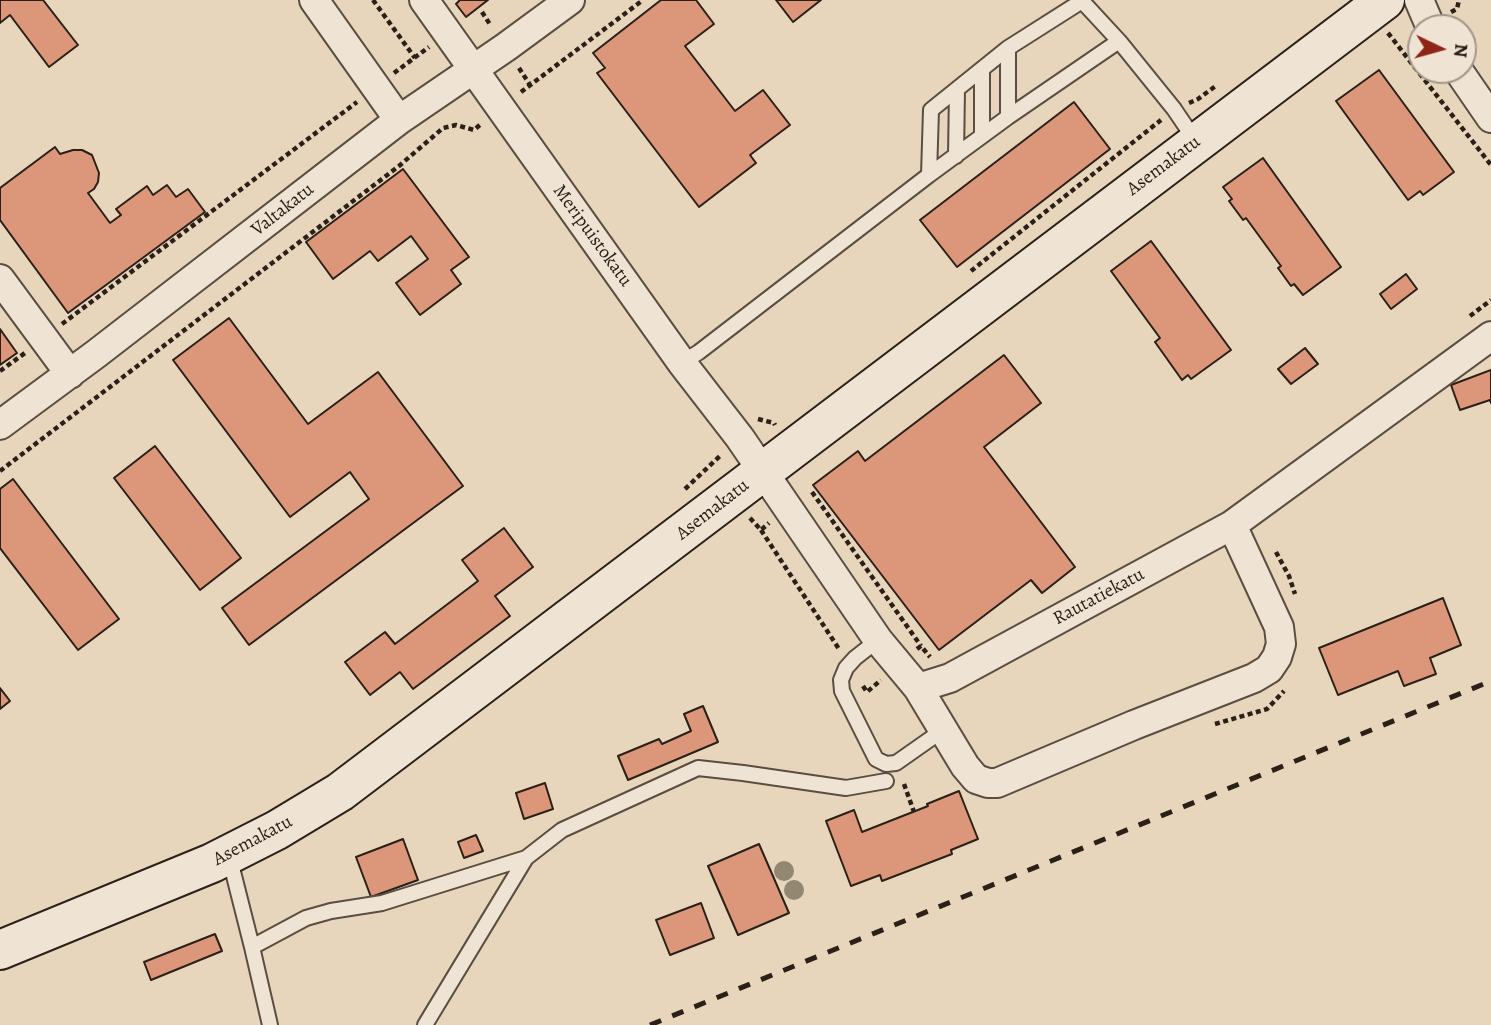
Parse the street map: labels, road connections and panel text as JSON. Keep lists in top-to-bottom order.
{
  "streets": {
    "main road": ["Asemakatu"],
    "street": ["Valtakatu", "Meripuistokatu", "Rautatiekatu"]
  },
  "crossings": [
    ["Asemakatu", "Meripuistokatu"],
    ["Valtakatu", "Meripuistokatu"]
  ],
  "north": "right"
}
